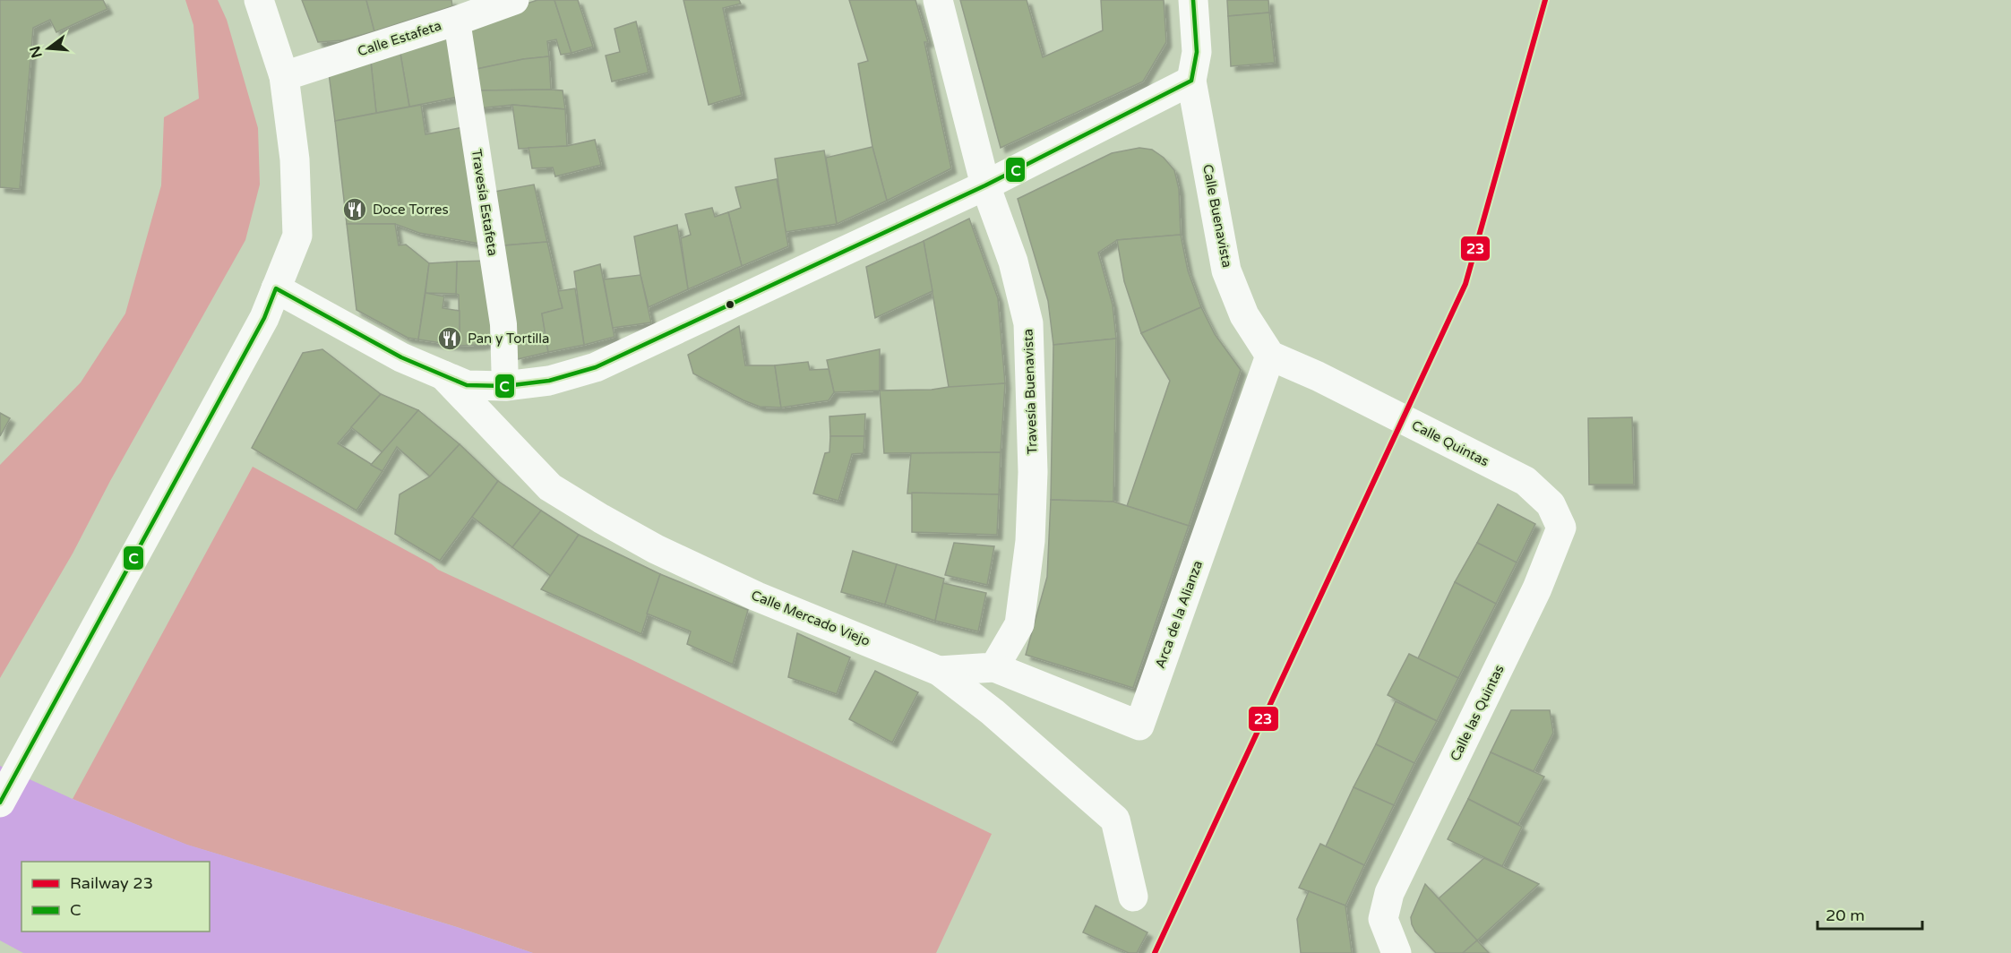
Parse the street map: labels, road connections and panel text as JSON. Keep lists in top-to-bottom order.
{
  "streets": {
    "street": [
      "Calle Estafeta",
      "Travesía Estafeta",
      "Calle Buenavista",
      "Travesía Buenavista",
      "Calle Quintas",
      "Arca de la Alianza",
      "Calle Mercado Viejo",
      "Calle las Quintas"
    ]
  },
  "crossings": [
    ["Calle Estafeta", "Travesía Estafeta"],
    ["Calle Buenavista", "Calle Quintas"],
    ["Calle Buenavista", "Arca de la Alianza"],
    ["Travesía Buenavista", "Arca de la Alianza"],
    ["Calle Quintas", "Arca de la Alianza"],
    ["Calle Quintas", "Calle las Quintas"]
  ],
  "places": {
    "restaurant": ["Doce Torres", "Pan y Tortilla"]
  },
  "lines": ["rail line 23", "transit line C"],
  "legend": ["Railway 23", "C"],
  "scale_bar": "20 m",
  "north": "left"
}
